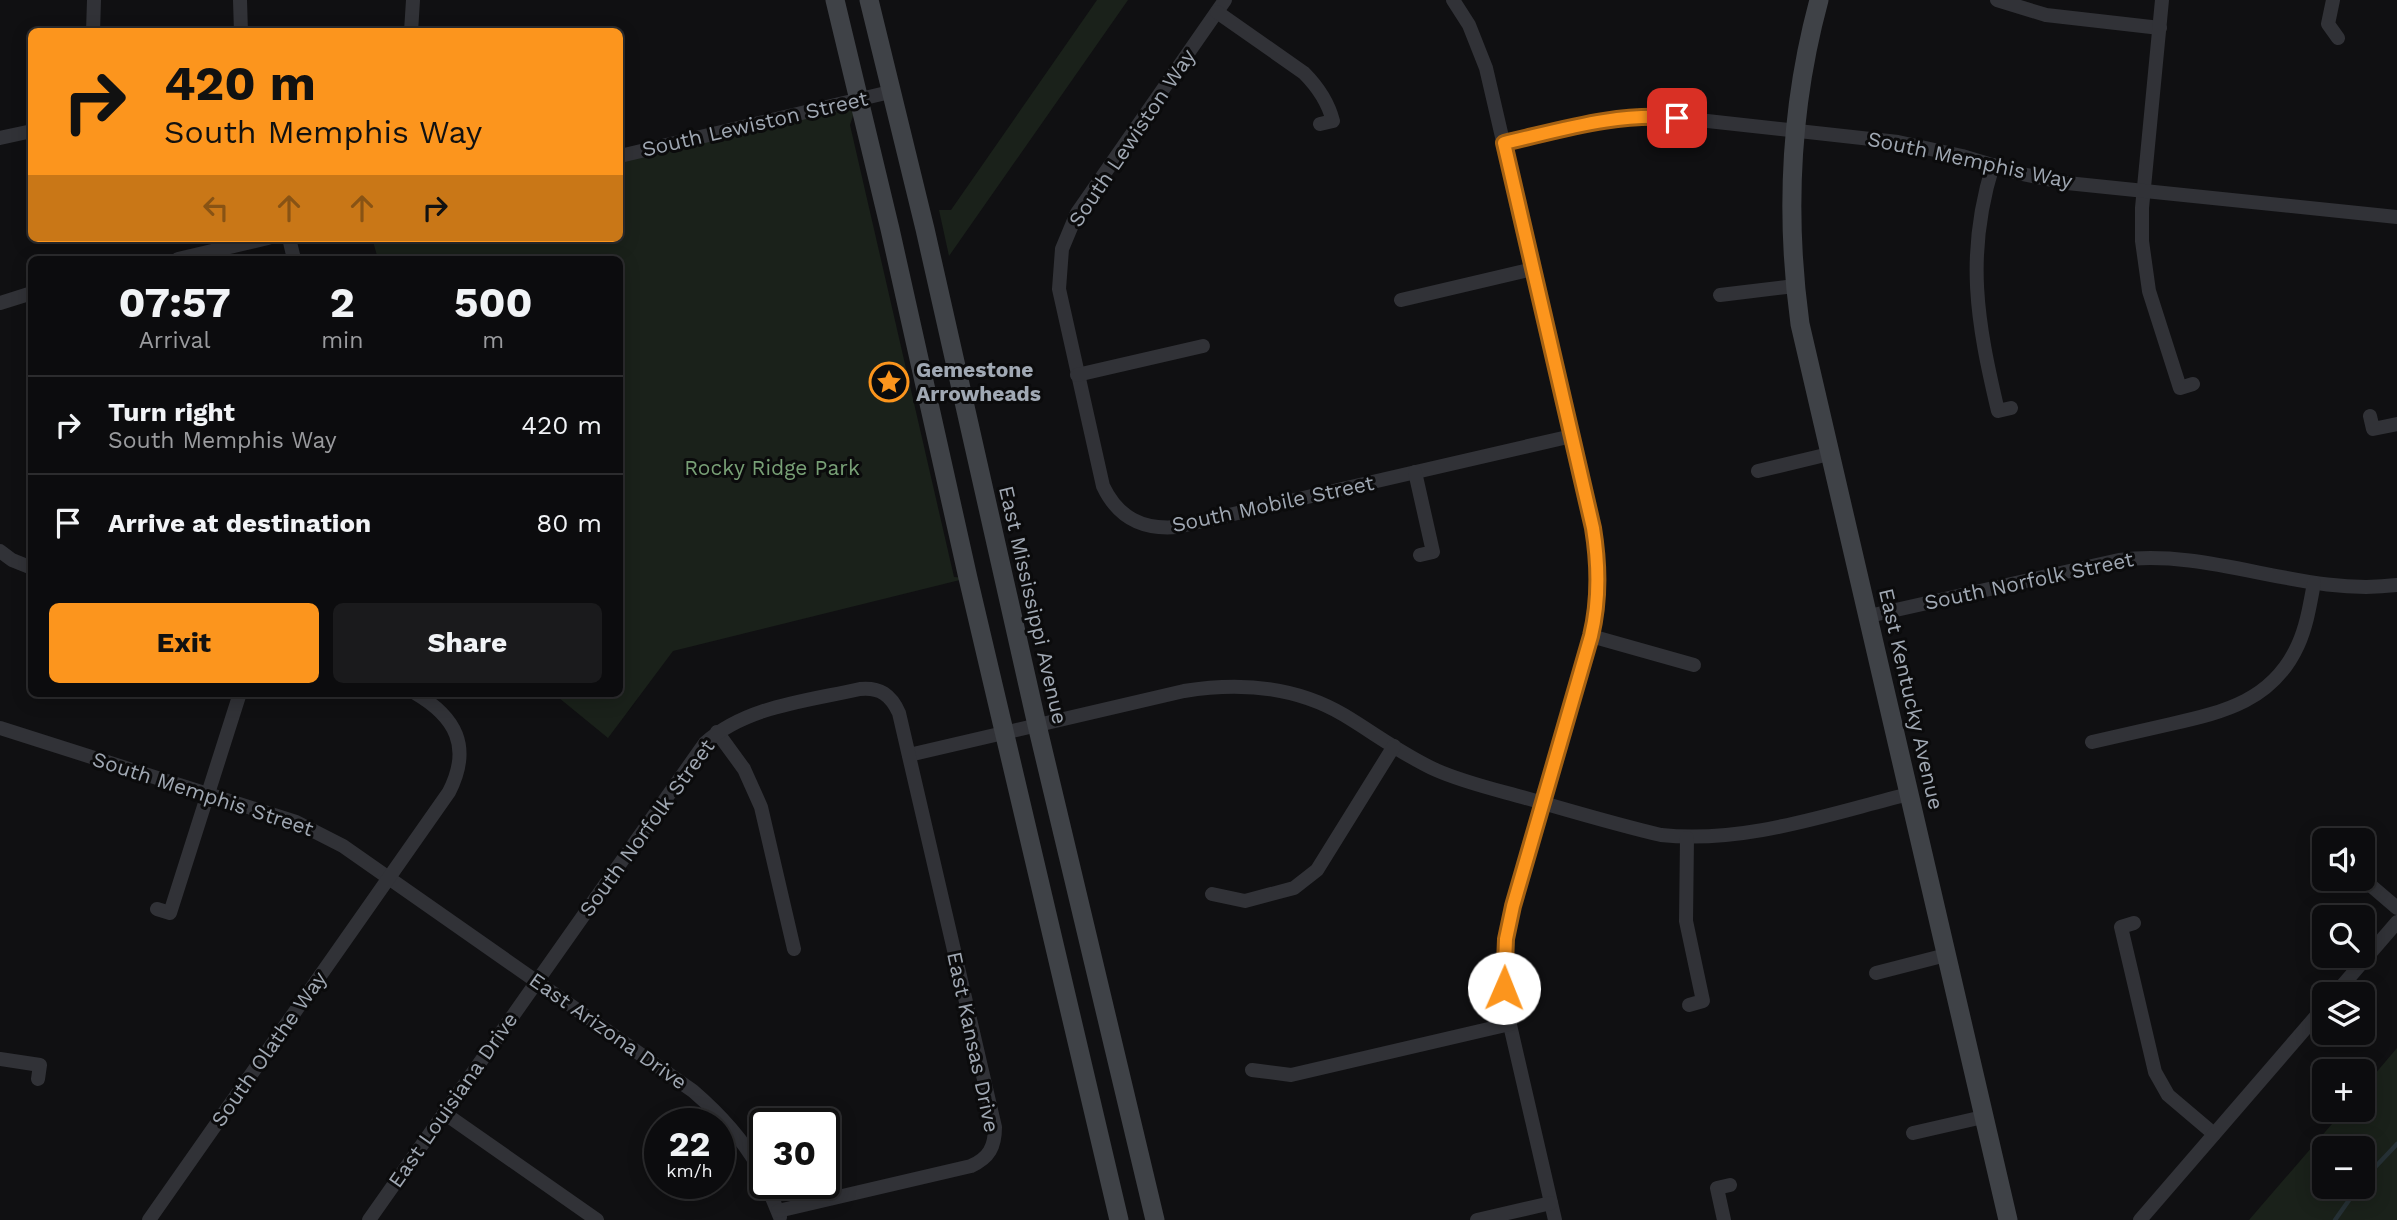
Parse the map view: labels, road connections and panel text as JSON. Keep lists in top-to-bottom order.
{
  "streets": {
    "main road": ["East Mississippi Avenue", "East Kentucky Avenue"],
    "street": [
      "South Lewiston Street",
      "South Lewiston Way",
      "South Memphis Way",
      "South Mobile Street",
      "South Norfolk Street",
      "South Memphis Street",
      "East Arizona Drive",
      "East Kansas Drive",
      "South Olathe Way",
      "East Louisiana Drive"
    ]
  },
  "crossings": [
    ["South Lewiston Street", "East Mississippi Avenue"],
    ["South Lewiston Way", "South Mobile Street"],
    ["South Memphis Way", "East Kentucky Avenue"],
    ["South Norfolk Street", "East Kentucky Avenue"],
    ["South Norfolk Street", "East Arizona Drive"],
    ["South Norfolk Street", "East Kansas Drive"],
    ["South Norfolk Street", "East Louisiana Drive"],
    ["South Memphis Street", "East Arizona Drive"],
    ["South Memphis Street", "South Olathe Way"],
    ["East Arizona Drive", "East Louisiana Drive"]
  ],
  "parks": ["Rocky Ridge Park"],
  "places": {
    "place": ["Gemestone Arrowheads"]
  },
  "page": {
    "turn": ["420 m", "South Memphis Way"],
    "eta": [
      "07:57",
      "Arrival",
      "2",
      "min",
      "500",
      "m"
    ],
    "list": [
      {
        "name": "Turn right",
        "note": "South Memphis Way",
        "value": "420 m"
      },
      {
        "name": "Arrive at destination",
        "value": "80 m"
      }
    ],
    "buttons": ["Exit", "Share"],
    "map_buttons": ["+", "−"],
    "speed": "22 km/h",
    "limit": "30"
  }
}
